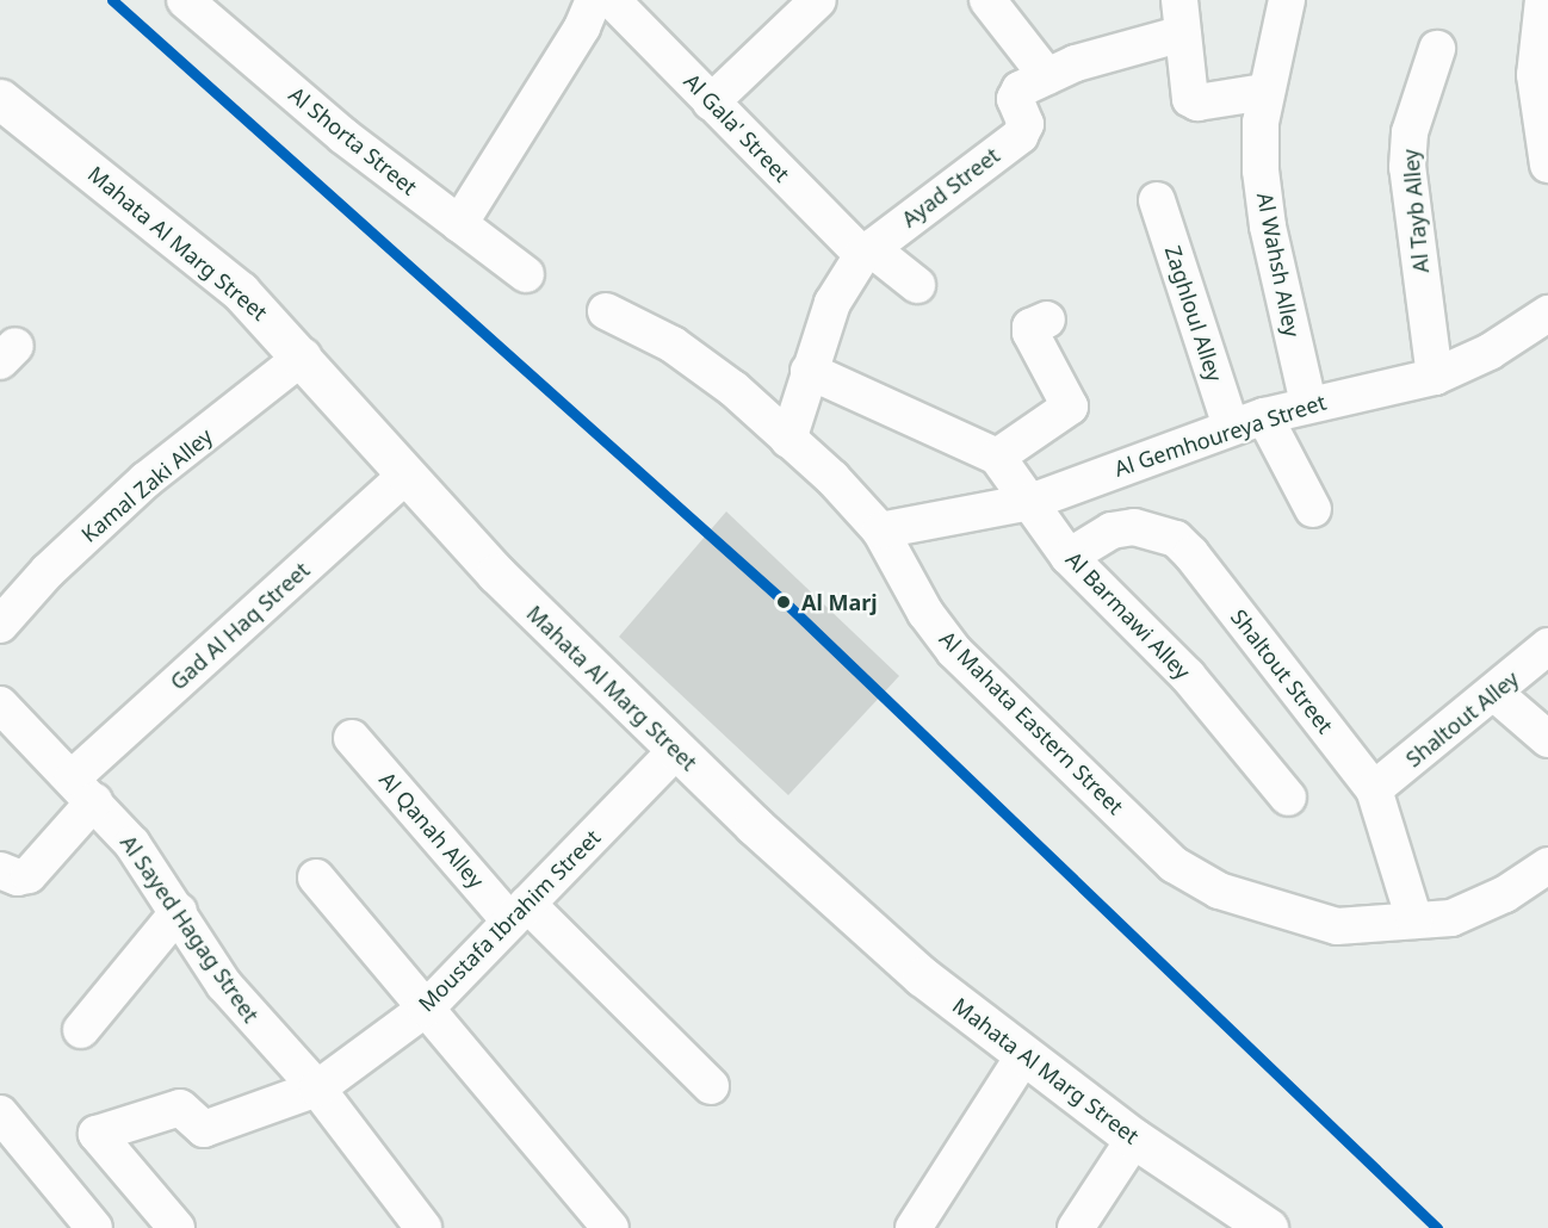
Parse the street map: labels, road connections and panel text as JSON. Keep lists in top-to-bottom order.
{
  "streets": {
    "main road": ["Mahata Al Marg Street"],
    "street": [
      "Al Gala' Street",
      "Al Shorta Street",
      "Ayad Street",
      "Al Tayb Alley",
      "Al Wahsh Alley",
      "Zaghloul Alley",
      "Al Gemhoureya Street",
      "Kamal Zaki Alley",
      "Al Barmawi Alley",
      "Gad Al Haq Street",
      "Shaltout Street",
      "Shaltout Alley",
      "Al Mahata Eastern Street",
      "Al Qanah Alley",
      "Moustafa Ibrahim Street",
      "Al Sayed Hagag Street"
    ]
  },
  "crossings": [
    ["Al Gala' Street", "Ayad Street"],
    ["Ayad Street", "Al Barmawi Alley"],
    ["Ayad Street", "Al Mahata Eastern Street"],
    ["Al Tayb Alley", "Al Gemhoureya Street"],
    ["Mahata Al Marg Street", "Kamal Zaki Alley"],
    ["Mahata Al Marg Street", "Gad Al Haq Street"],
    ["Mahata Al Marg Street", "Moustafa Ibrahim Street"],
    ["Al Wahsh Alley", "Al Gemhoureya Street"],
    ["Zaghloul Alley", "Al Gemhoureya Street"],
    ["Al Gemhoureya Street", "Al Barmawi Alley"],
    ["Al Gemhoureya Street", "Al Mahata Eastern Street"],
    ["Al Barmawi Alley", "Shaltout Street"],
    ["Gad Al Haq Street", "Al Sayed Hagag Street"],
    ["Shaltout Street", "Shaltout Alley"],
    ["Shaltout Street", "Al Mahata Eastern Street"],
    ["Al Qanah Alley", "Moustafa Ibrahim Street"],
    ["Moustafa Ibrahim Street", "Al Sayed Hagag Street"]
  ],
  "places": ["Al Marj"]
}
